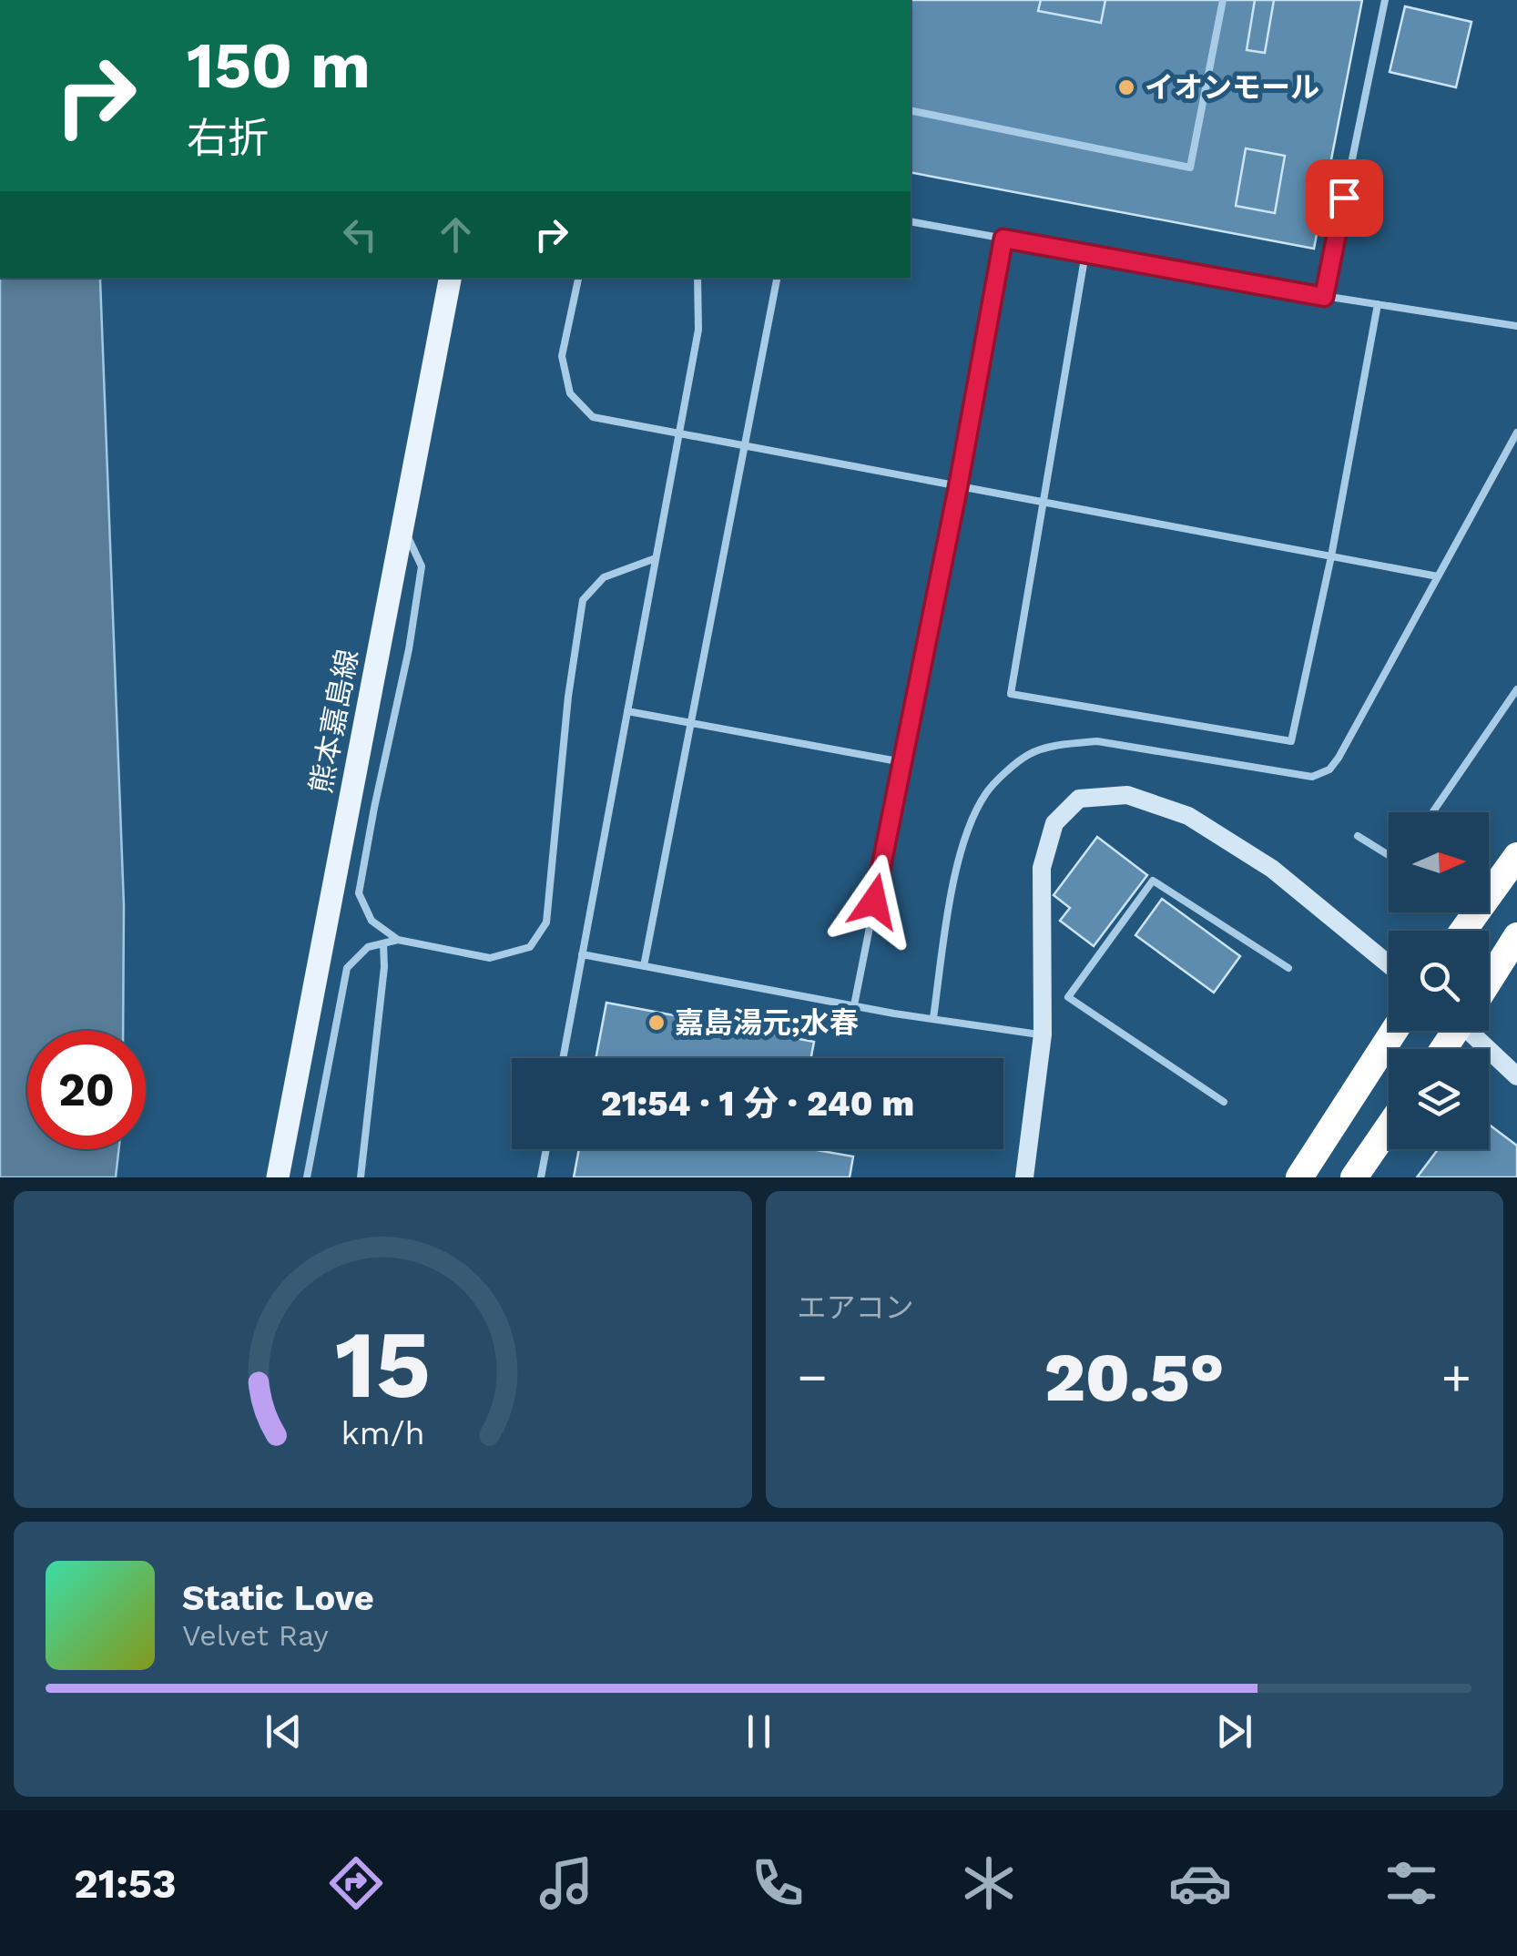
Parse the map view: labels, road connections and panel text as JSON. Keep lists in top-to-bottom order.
{
  "streets": {
    "main road": ["熊本嘉島線"]
  },
  "places": ["イオンモール", "嘉島湯元;水春"],
  "north": "right",
  "page": {
    "turn": ["150 m", "右折"],
    "limit": "20",
    "trip": "21:54 · 1 分 · 240 m",
    "tile": "エアコン",
    "heat": ["−", "20.5°", "+"],
    "song": ["Static Love", "Velvet Ray"],
    "tabs": "21:53",
    "gauge": ["15", "km/h"]
  }
}
